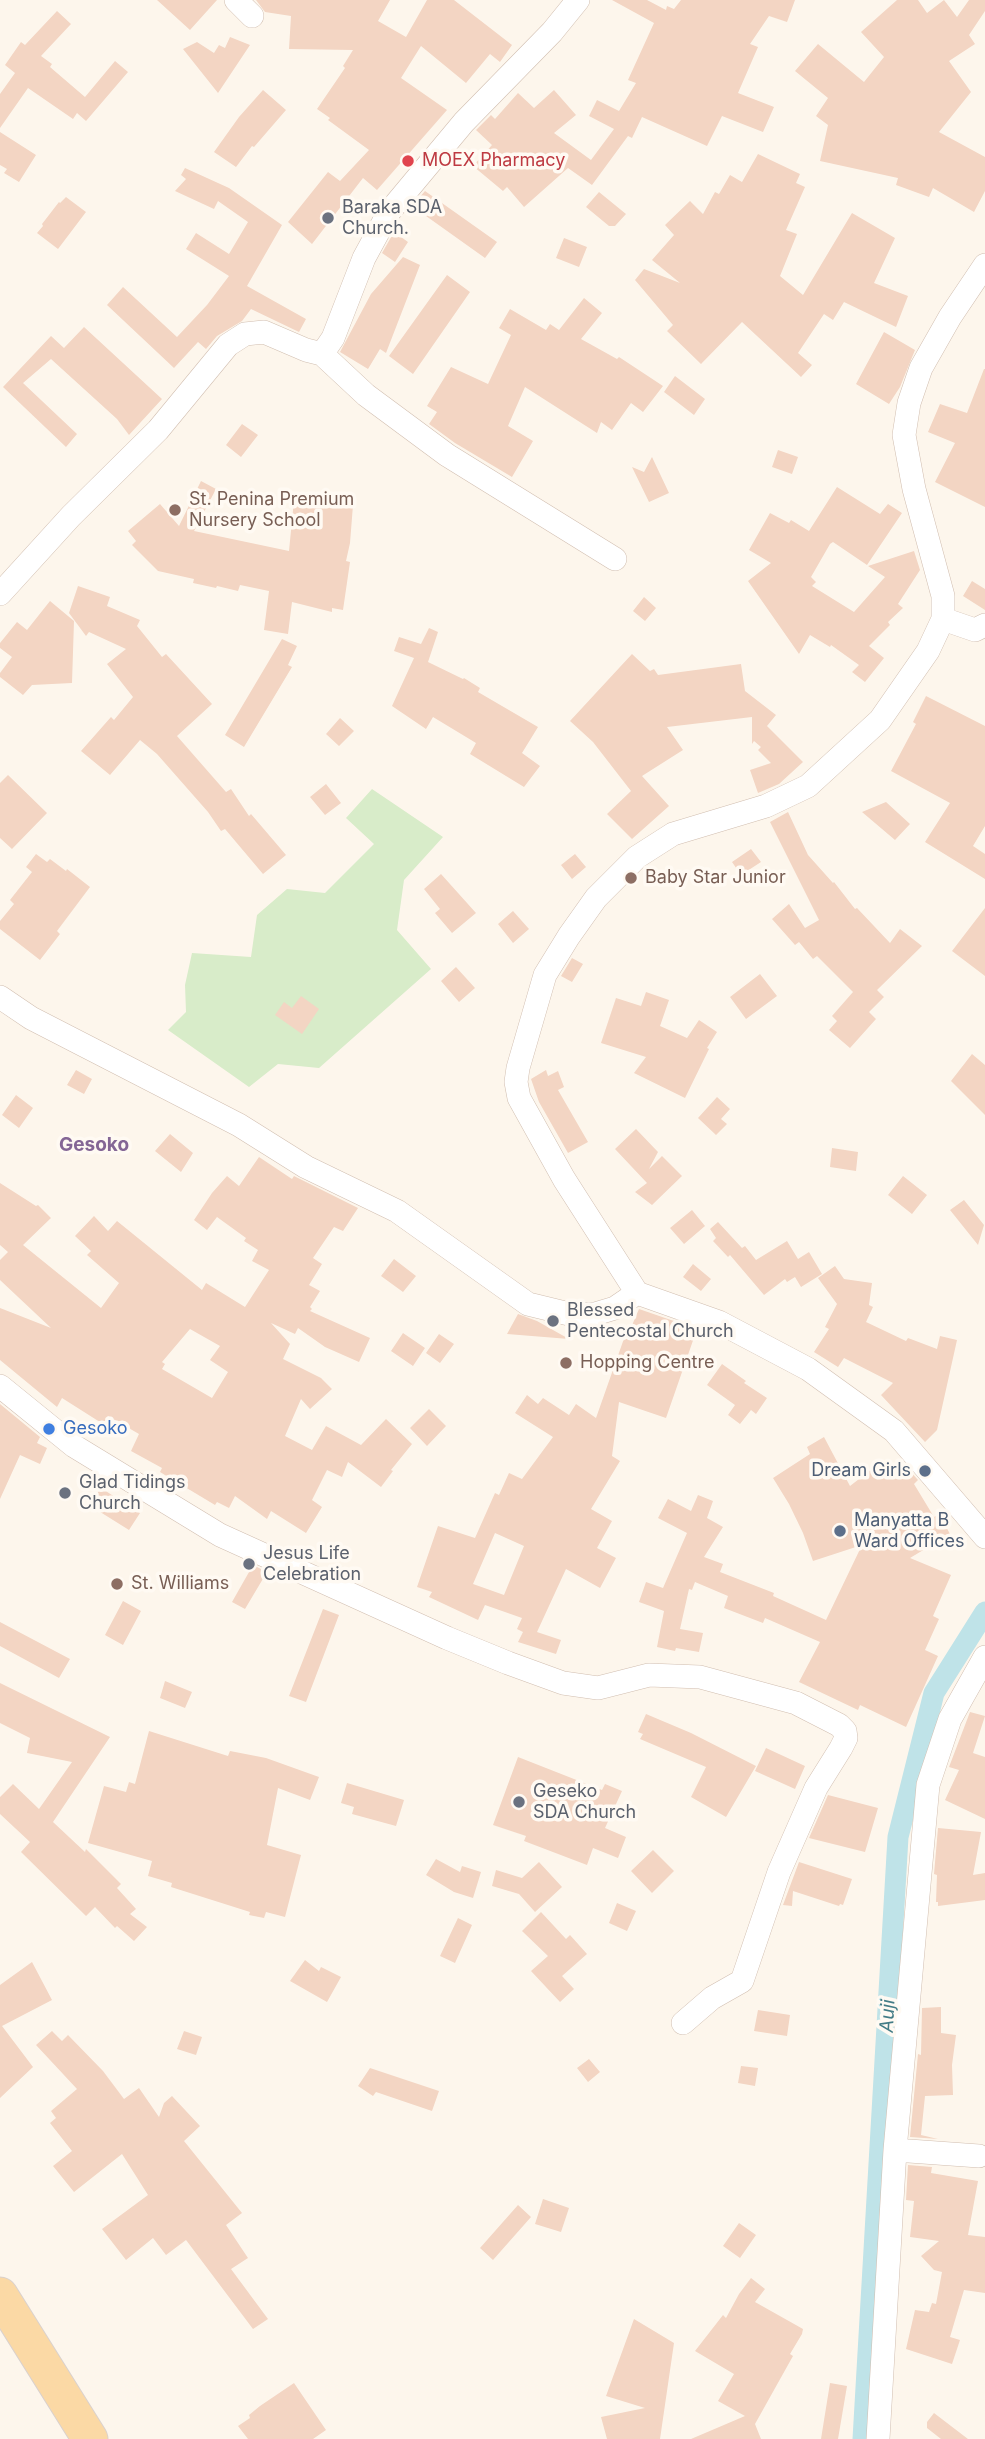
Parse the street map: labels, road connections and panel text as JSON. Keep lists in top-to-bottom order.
{
  "districts": ["Gesoko"],
  "water": ["Auji"],
  "places": [
    "MOEX Pharmacy",
    "Baraka SDA Church.",
    "St. Penina Premium Nursery School",
    "Baby Star Junior",
    "Blessed Pentecostal Church",
    "Hopping Centre",
    "Gesoko",
    "Dream Girls",
    "Glad Tidings Church",
    "Manyatta B Ward Offices",
    "Jesus Life Celebration",
    "St. Williams",
    "Geseko SDA Church"
  ]
}
